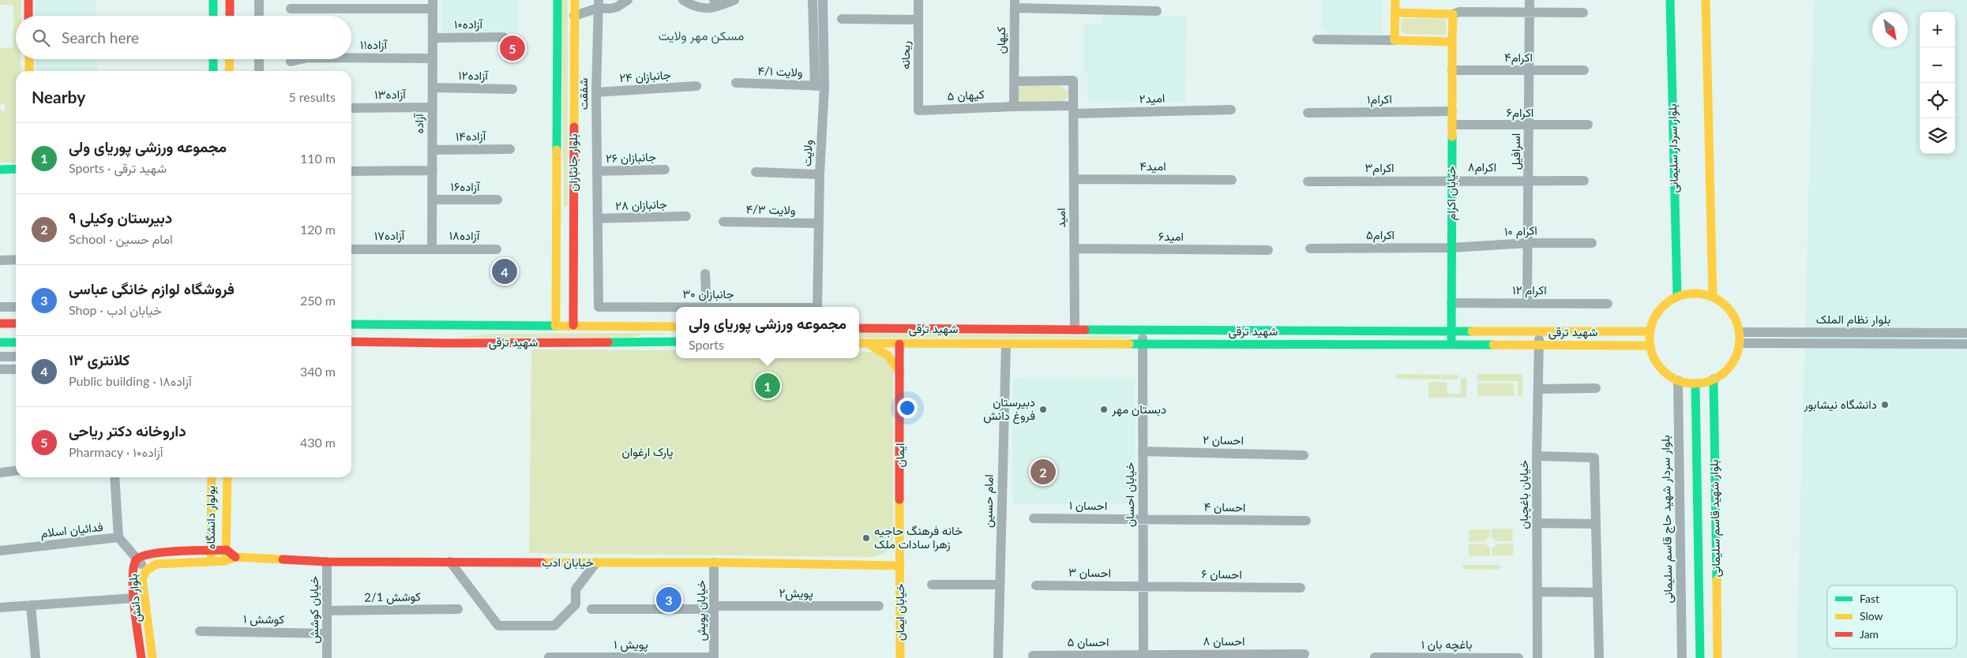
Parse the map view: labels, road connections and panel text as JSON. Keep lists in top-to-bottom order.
{
  "streets": {
    "main road": [
      "بلوار سردار سلیمانی",
      "بلوار جانبازان",
      "خیابان اکرام",
      "شهید ترقی",
      "ایمان",
      "بولوار دانشگاه",
      "بلوار شهید قاسم سلیمانی",
      "خیابان ادب",
      "بلوار دانش",
      "خیابان ایمان"
    ],
    "street": [
      "آزاده۱۰",
      "کیهان",
      "آزاده۱۱",
      "ریحانه",
      "اکرام۴",
      "ولایت ۴/۱",
      "آزاده۱۲",
      "جانبازان ۲۴",
      "شفقت",
      "آزاده۱۳",
      "کیهان ۵",
      "امید۲",
      "اکرام۱",
      "اکرام۶",
      "آزاده",
      "آزاده۱۴",
      "اسرافیل",
      "ولایت",
      "جانبازان ۲۶",
      "امید۴",
      "اکرام۸",
      "اکرام۳",
      "آزاده۱۶",
      "جانبازان ۲۸",
      "ولایت ۴/۳",
      "امید",
      "اکرام ۱۰",
      "اکرام۵",
      "آزاده۱۷",
      "آزاده۱۸",
      "امید۶",
      "اکرام ۱۲",
      "جانبازان ۳۰",
      "بلوار نظام الملک",
      "احسان ۲",
      "خیابان احسان",
      "خیابان باغچبان",
      "امام حسین",
      "احسان ۱",
      "احسان ۴",
      "بلوار سردار شهید حاج قاسم سلیمانی",
      "فدائیان اسلام",
      "احسان ۳",
      "احسان ۶",
      "پویش۲",
      "کوشش 2/1",
      "خیابان کوشش",
      "خیابان پویش",
      "کوشش ۱",
      "احسان ۸",
      "احسان ۵",
      "پویش ۱",
      "باغچه بان ۱"
    ]
  },
  "crossings": [
    ["آزاده۱۰", "آزاده"],
    ["کیهان", "امید"],
    ["آزاده۱۱", "آزاده"],
    ["ریحانه", "کیهان ۵"],
    ["اکرام۴", "اسرافیل"],
    ["اکرام۴", "خیابان اکرام"],
    ["ولایت ۴/۱", "ولایت"],
    ["آزاده۱۲", "آزاده"],
    ["جانبازان ۲۴", "شفقت"],
    ["شفقت", "جانبازان ۲۶"],
    ["شفقت", "جانبازان ۲۸"],
    ["شفقت", "جانبازان ۳۰"],
    ["آزاده۱۳", "آزاده"],
    ["امید۲", "امید"],
    ["اکرام۱", "خیابان اکرام"],
    ["اکرام۶", "اسرافیل"],
    ["اکرام۶", "خیابان اکرام"],
    ["آزاده", "آزاده۱۴"],
    ["آزاده", "آزاده۱۶"],
    ["آزاده", "آزاده۱۷"],
    ["آزاده", "آزاده۱۸"],
    ["بلوار سردار سلیمانی", "بلوار نظام الملک"],
    ["بلوار سردار سلیمانی", "شهید ترقی"],
    ["بلوار سردار سلیمانی", "بلوار شهید قاسم سلیمانی"],
    ["بلوار سردار سلیمانی", "بلوار سردار شهید حاج قاسم سلیمانی"],
    ["اسرافیل", "اکرام۸"],
    ["اسرافیل", "اکرام ۱۰"],
    ["اسرافیل", "اکرام ۱۲"],
    ["ولایت", "ولایت ۴/۳"],
    ["بلوار جانبازان", "شهید ترقی"],
    ["امید۴", "امید"],
    ["اکرام۸", "اکرام۳"],
    ["اکرام۸", "خیابان اکرام"],
    ["اکرام۳", "خیابان اکرام"],
    ["خیابان اکرام", "اکرام ۱۰"],
    ["خیابان اکرام", "اکرام۵"],
    ["خیابان اکرام", "اکرام ۱۲"],
    ["خیابان اکرام", "شهید ترقی"],
    ["امید", "امید۶"],
    ["امید", "شهید ترقی"],
    ["اکرام ۱۰", "اکرام۵"],
    ["آزاده۱۷", "آزاده۱۸"],
    ["بلوار نظام الملک", "شهید ترقی"],
    ["بلوار نظام الملک", "بلوار شهید قاسم سلیمانی"],
    ["بلوار نظام الملک", "بلوار سردار شهید حاج قاسم سلیمانی"],
    ["شهید ترقی", "ایمان"],
    ["شهید ترقی", "خیابان احسان"],
    ["شهید ترقی", "خیابان باغچبان"],
    ["شهید ترقی", "امام حسین"],
    ["شهید ترقی", "بلوار شهید قاسم سلیمانی"],
    ["شهید ترقی", "بلوار سردار شهید حاج قاسم سلیمانی"],
    ["احسان ۲", "خیابان احسان"],
    ["ایمان", "خیابان ادب"],
    ["ایمان", "خیابان ایمان"],
    ["خیابان احسان", "احسان ۱"],
    ["خیابان احسان", "احسان ۴"],
    ["خیابان احسان", "احسان ۳"],
    ["خیابان احسان", "احسان ۶"],
    ["خیابان احسان", "احسان ۸"],
    ["خیابان احسان", "احسان ۵"],
    ["احسان ۱", "احسان ۴"],
    ["بولوار دانشگاه", "خیابان ادب"],
    ["بولوار دانشگاه", "بلوار دانش"],
    ["بلوار شهید قاسم سلیمانی", "بلوار سردار شهید حاج قاسم سلیمانی"],
    ["فدائیان اسلام", "بلوار دانش"],
    ["خیابان ادب", "بلوار دانش"],
    ["خیابان ادب", "خیابان کوشش"],
    ["خیابان ادب", "خیابان پویش"],
    ["خیابان ادب", "خیابان ایمان"],
    ["احسان ۳", "احسان ۶"],
    ["پویش۲", "خیابان پویش"],
    ["کوشش 2/1", "خیابان کوشش"],
    ["خیابان کوشش", "کوشش ۱"],
    ["خیابان پویش", "پویش ۱"],
    ["احسان ۸", "احسان ۵"]
  ],
  "districts": ["مسکن مهر ولایت"],
  "parks": ["پارک ارغوان"],
  "places": [
    "دانشگاه نیشابور",
    "دبیرستان فروغ دانش",
    "دبستان مهر",
    "خانه فرهنگ حاجیه زهرا سادات ملک"
  ],
  "legend": ["Fast", "Slow", "Jam"],
  "north": "bottom right",
  "page": {
    "map_buttons": ["+", "−"],
    "search": "Search here",
    "pins": [
      "5",
      "4",
      "1",
      "2",
      "3"
    ],
    "heading": ["Nearby", "5 results"],
    "list": [
      {
        "mark": "1",
        "name": "مجموعه ورزشی پوریای ولی",
        "note": "Sports · شهید ترقی",
        "value": "110 m"
      },
      {
        "mark": "2",
        "name": "دبیرستان وکیلی ۹",
        "note": "School · امام حسین",
        "value": "120 m"
      },
      {
        "mark": "3",
        "name": "فروشگاه لوازم خانگی عباسی",
        "note": "Shop · خیابان ادب",
        "value": "250 m"
      },
      {
        "mark": "4",
        "name": "کلانتری ۱۳",
        "note": "Public building · آزاده۱۸",
        "value": "340 m"
      },
      {
        "mark": "5",
        "name": "داروخانه دکتر ریاحی",
        "note": "Pharmacy · آزاده۱۰",
        "value": "430 m"
      }
    ],
    "popup": ["مجموعه ورزشی پوریای ولی", "Sports"]
  }
}
